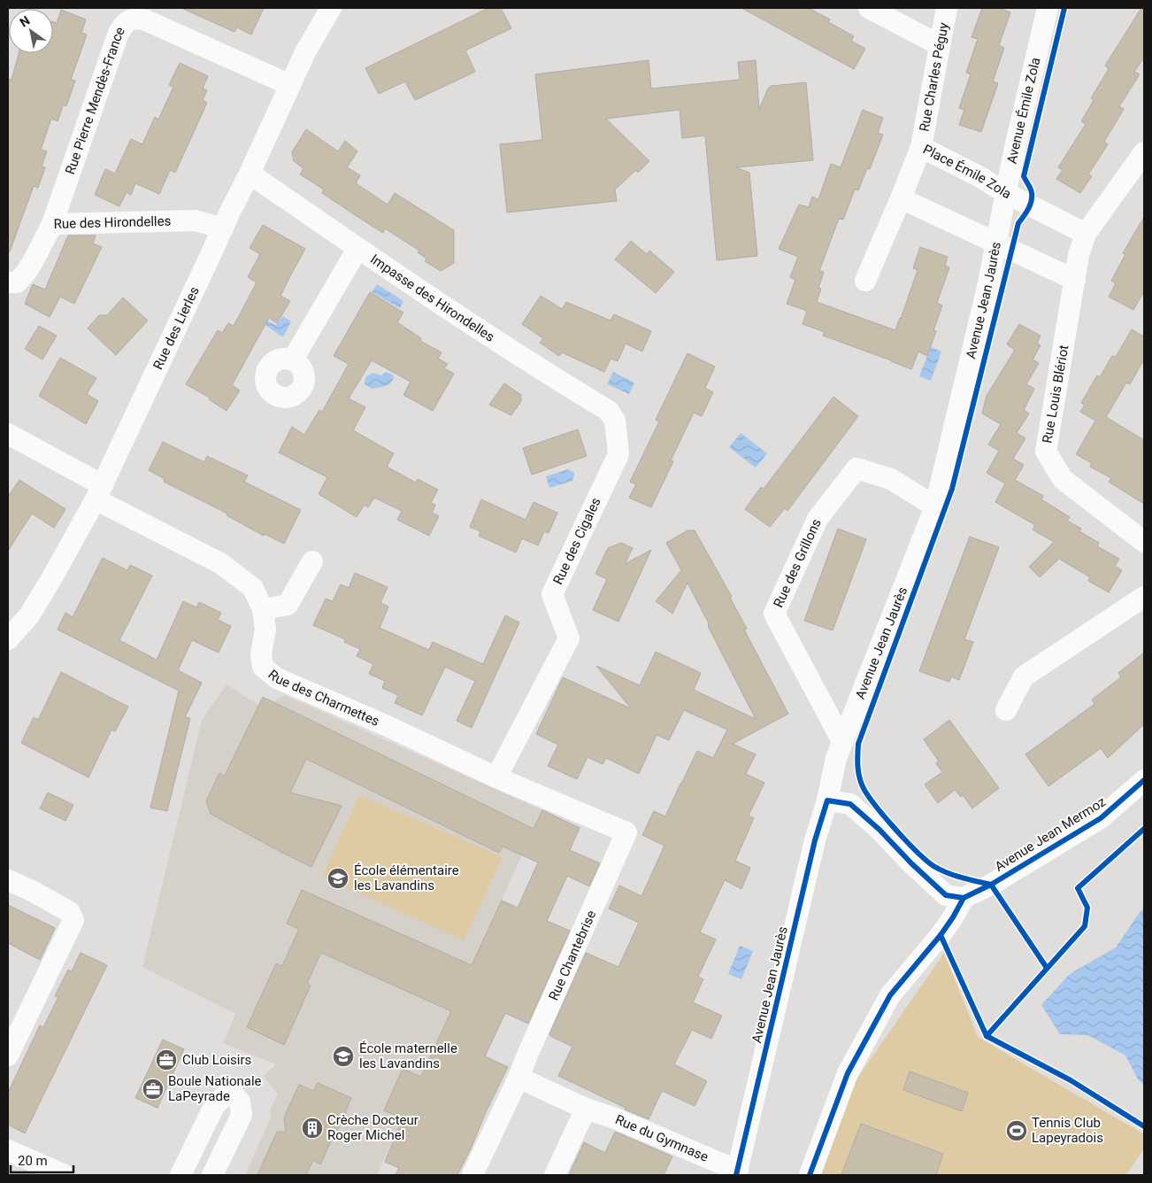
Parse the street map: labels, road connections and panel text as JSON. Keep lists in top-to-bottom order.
{
  "streets": {
    "street": [
      "Rue Charles Péguy",
      "Rue Pierre Mendès-France",
      "Avenue Émile Zola",
      "Place Émile Zola",
      "Rue des Hirondelles",
      "Impasse des Hirondelles",
      "Avenue Jean Jaurès",
      "Rue des Lierles",
      "Rue Louis Blériot",
      "Rue des Cigales",
      "Rue des Grillons",
      "Rue des Charmettes",
      "Avenue Jean Mermoz",
      "Rue Chantebrise",
      "Rue du Gymnase"
    ]
  },
  "crossings": [
    ["Rue Charles Péguy", "Place Émile Zola"],
    ["Rue Pierre Mendès-France", "Rue des Hirondelles"],
    ["Rue Pierre Mendès-France", "Rue des Lierles"],
    ["Avenue Émile Zola", "Place Émile Zola"],
    ["Avenue Émile Zola", "Avenue Jean Jaurès"],
    ["Place Émile Zola", "Rue Louis Blériot"],
    ["Rue des Hirondelles", "Rue des Lierles"],
    ["Impasse des Hirondelles", "Rue des Lierles"],
    ["Impasse des Hirondelles", "Rue des Cigales"],
    ["Avenue Jean Jaurès", "Rue des Grillons"],
    ["Avenue Jean Jaurès", "Rue du Gymnase"],
    ["Rue des Lierles", "Rue des Charmettes"],
    ["Rue des Cigales", "Rue des Charmettes"],
    ["Rue des Charmettes", "Rue Chantebrise"]
  ],
  "places": {
    "school or university": ["École élémentaire les Lavandins", "École maternelle les Lavandins"],
    "office": ["Club Loisirs", "Boule Nationale LaPeyrade"],
    "building": ["Crèche Docteur Roger Michel"],
    "sports": ["Tennis Club Lapeyradois"]
  },
  "scale_bar": "20 m",
  "north": "top left"
}
